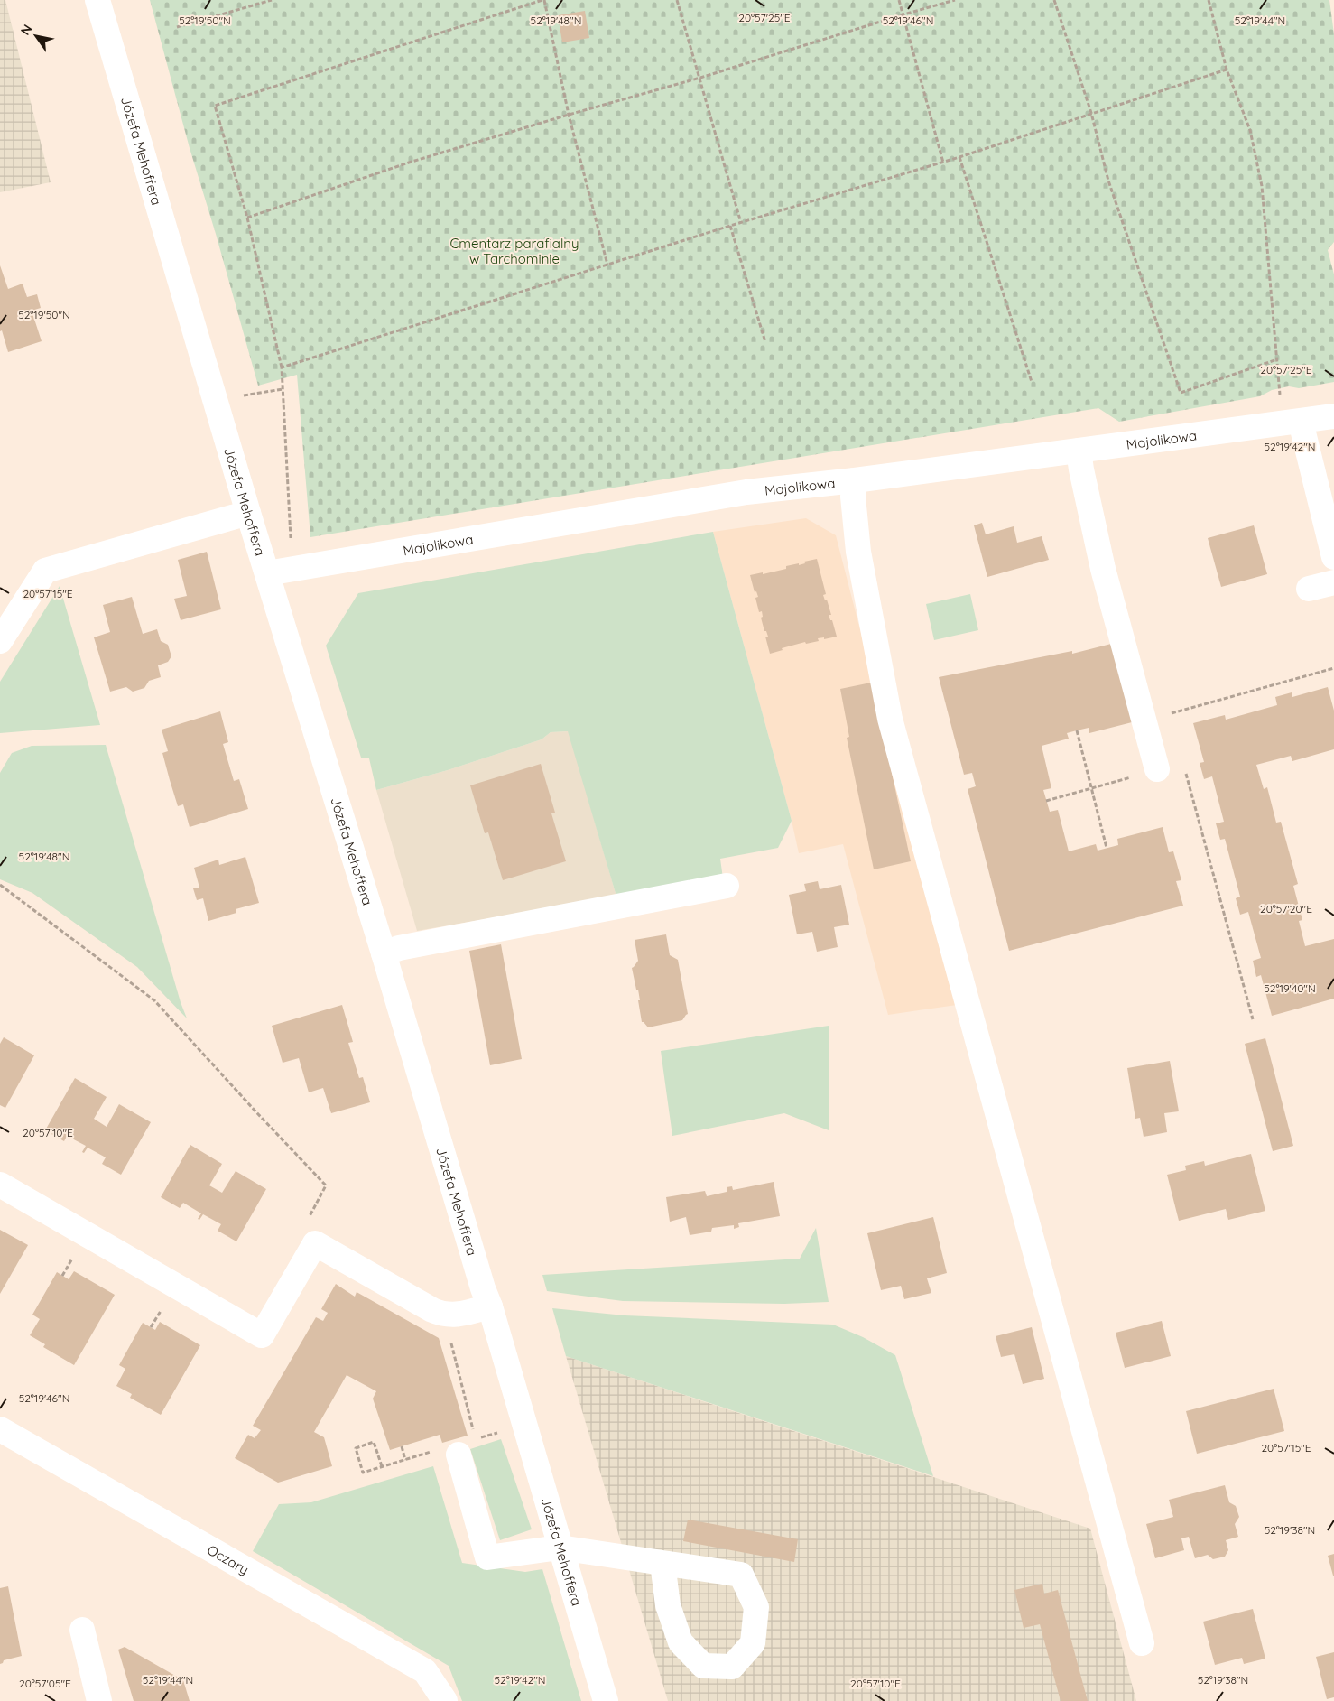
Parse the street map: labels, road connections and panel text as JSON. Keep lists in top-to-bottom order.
{
  "streets": {
    "street": ["Józefa Mehoffera", "Majolikowa", "Oczary"]
  },
  "crossings": [
    ["Józefa Mehoffera", "Majolikowa"]
  ],
  "parks": ["Cmentarz parafialny w Tarchominie"],
  "north": "top left",
  "coordinates": [
    "20°57'25\"E",
    "52°19'50\"N",
    "52°19'48\"N",
    "52°19'46\"N",
    "52°19'44\"N",
    "52°19'42\"N",
    "20°57'15\"E",
    "20°57'20\"E",
    "52°19'40\"N",
    "20°57'10\"E",
    "52°19'38\"N",
    "20°57'05\"E"
  ]
}
